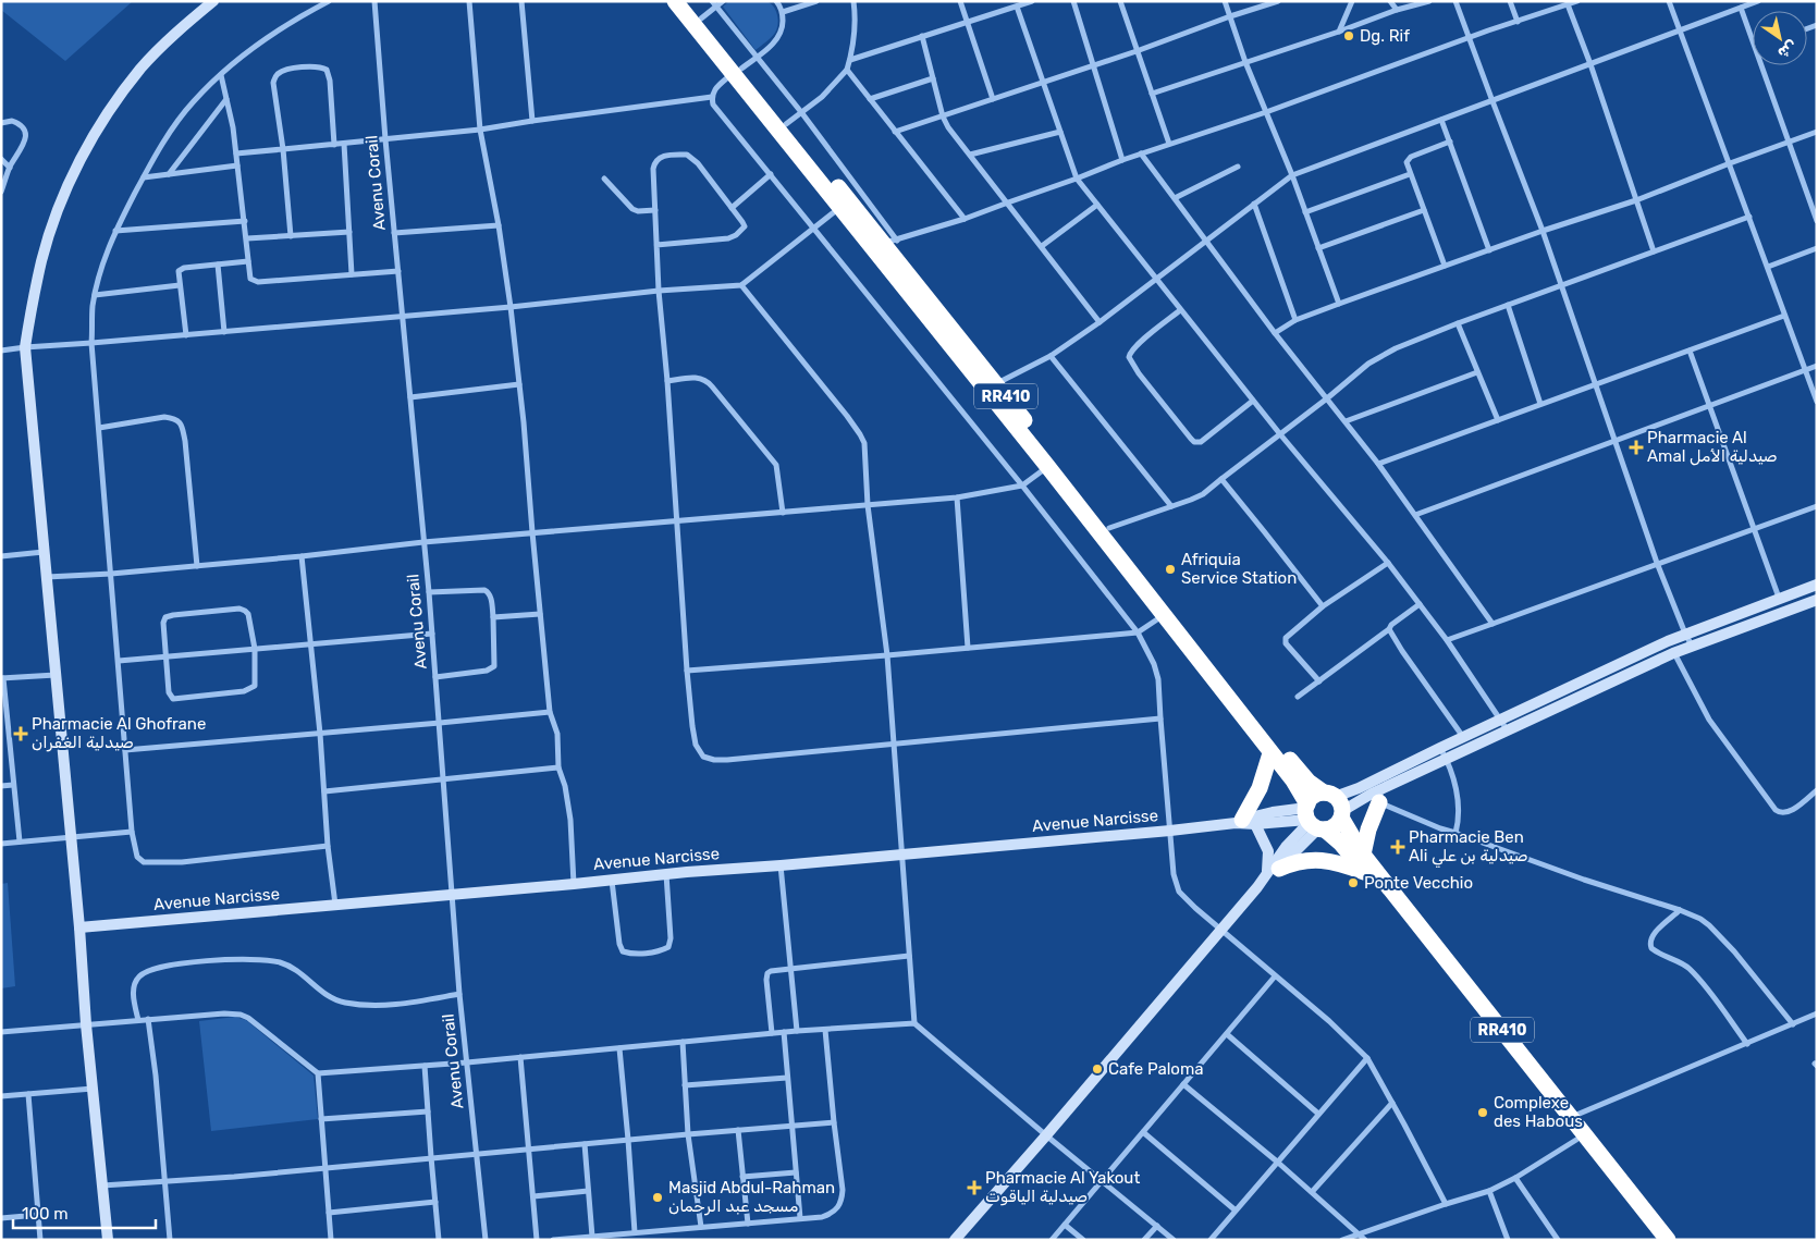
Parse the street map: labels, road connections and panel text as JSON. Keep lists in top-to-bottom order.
{
  "streets": {
    "highway": ["RR410"],
    "street": ["Avenu Corail", "Avenue Narcisse"]
  },
  "crossings": [
    ["Avenu Corail", "Avenue Narcisse"],
    ["RR410", "Avenue Narcisse"]
  ],
  "places": {
    "other": [
      "Dg. Rif",
      "Afriquia Service Station",
      "Ponte Vecchio",
      "Cafe Paloma",
      "Complexe des Habous",
      "Masjid Abdul-Rahman مسجد عبد الرحمان"
    ],
    "health": [
      "Pharmacie Al Amal صيدلية الأمل",
      "Pharmacie Al Ghofrane صيدلية الغفران",
      "Pharmacie Ben Ali صيدلية بن علي",
      "Pharmacie Al Yakout صيدلية الياقوت"
    ]
  },
  "scale_bar": "100 m",
  "north": "bottom right"
}
